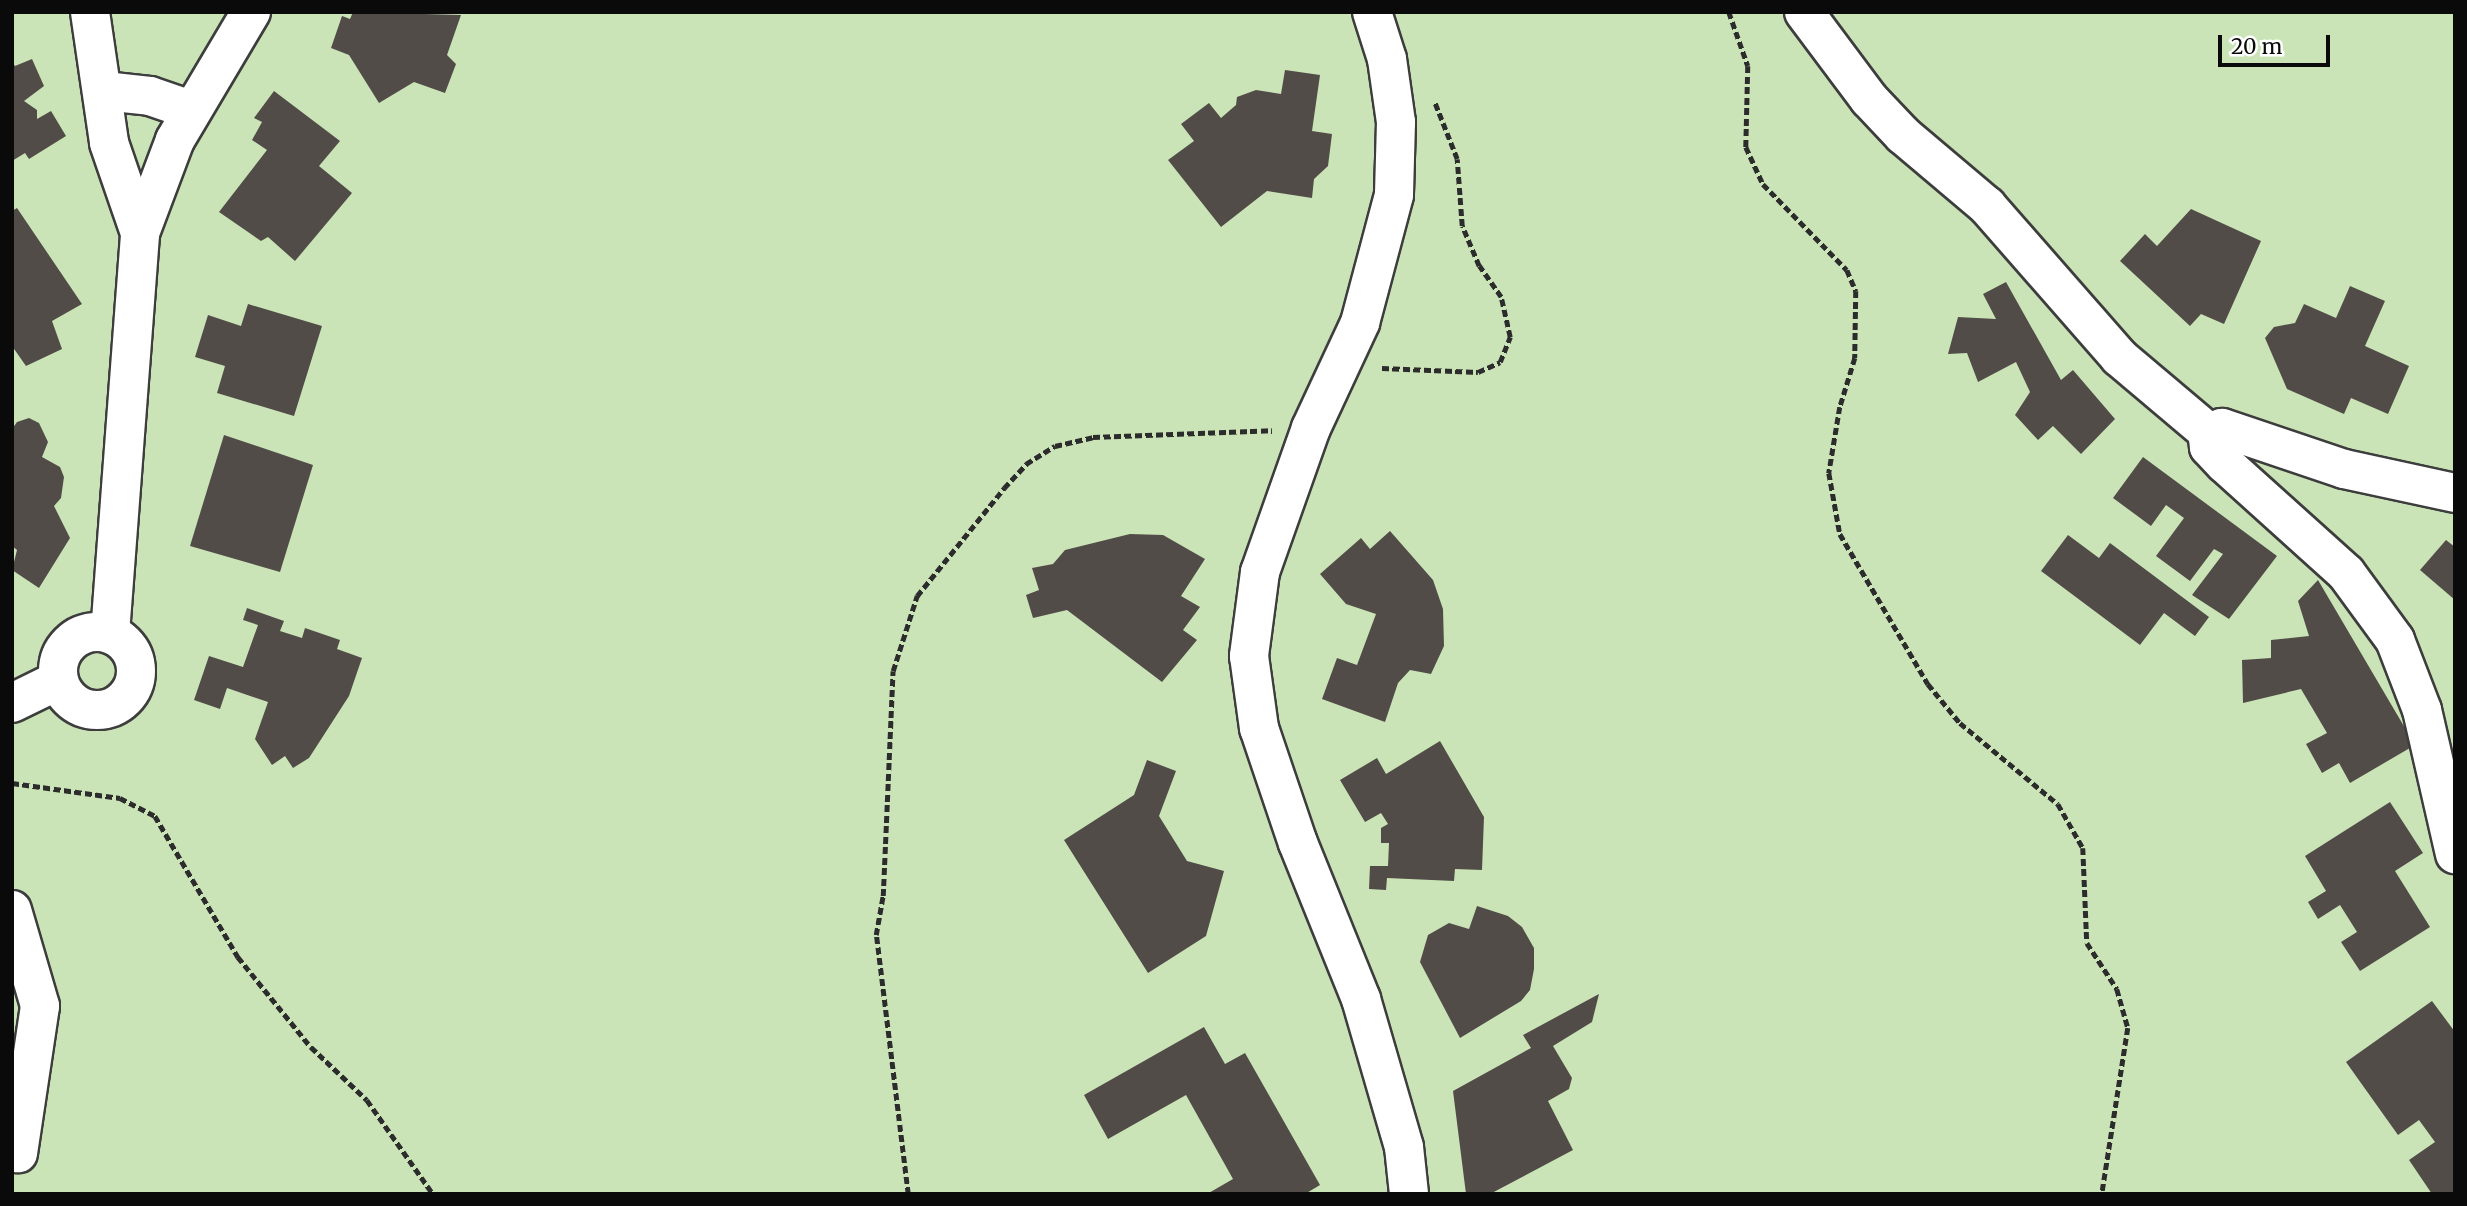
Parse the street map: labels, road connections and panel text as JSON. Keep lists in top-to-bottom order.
{
  "scale_bar": "20 m"
}
